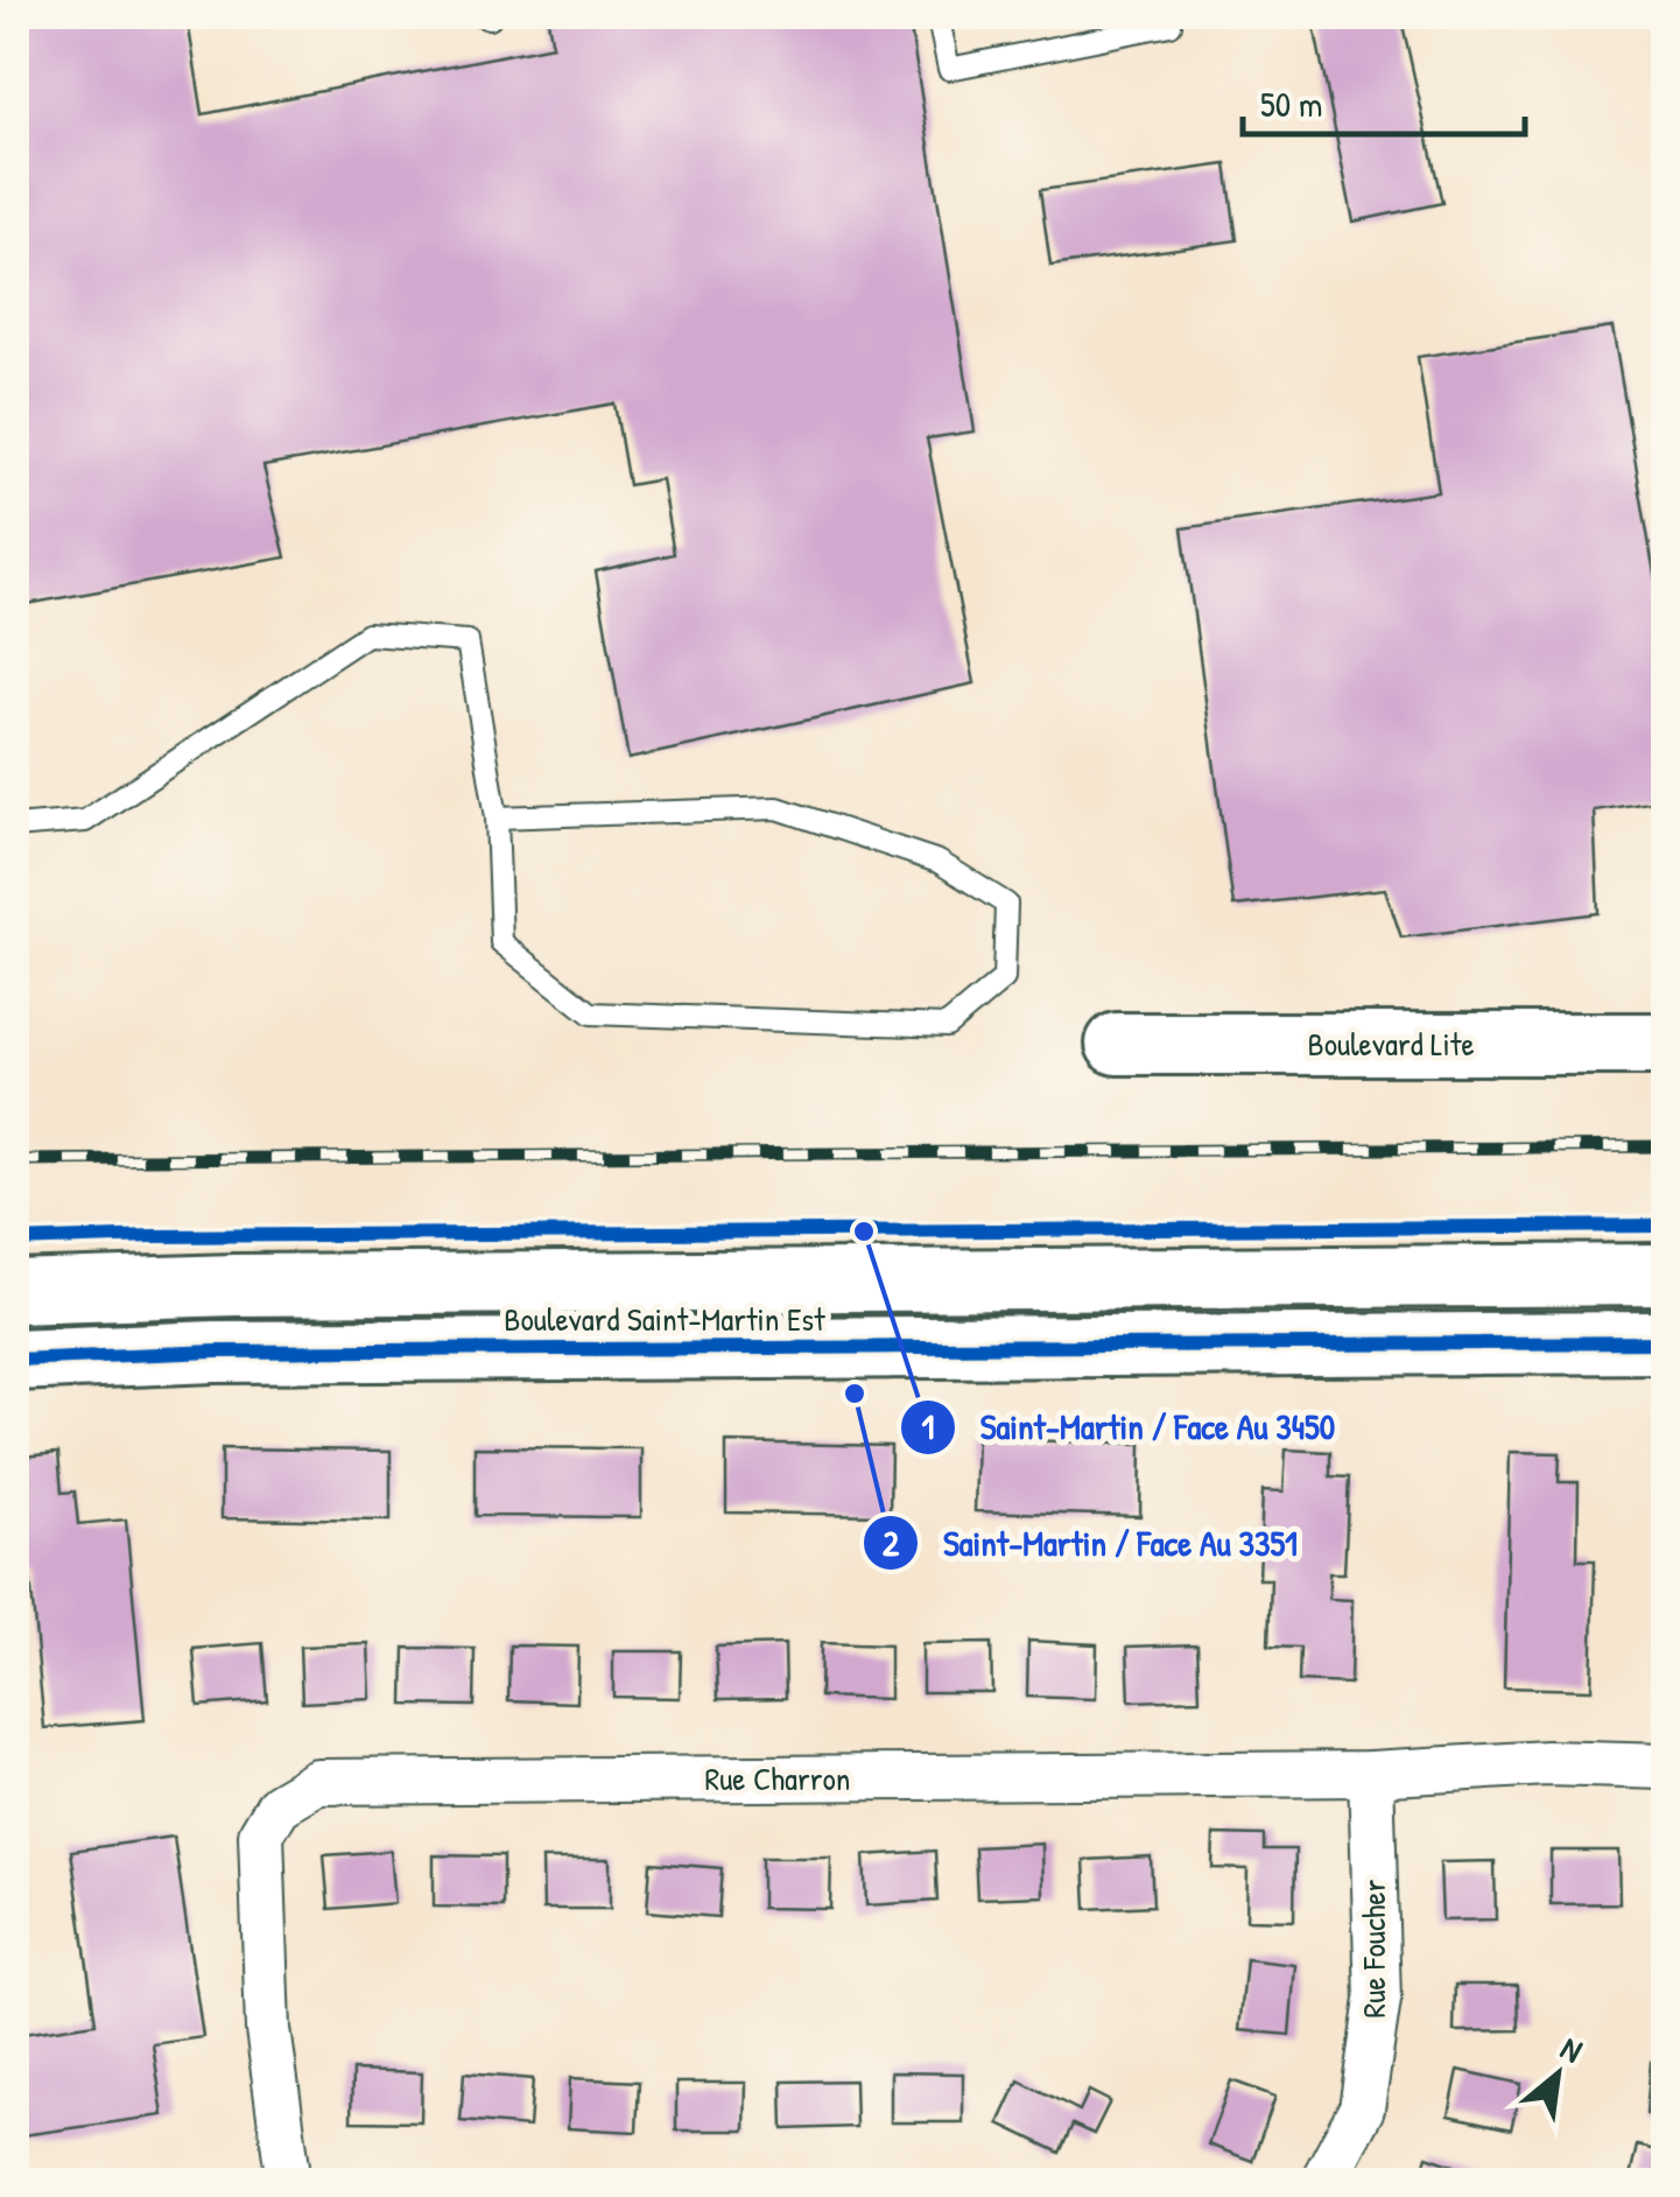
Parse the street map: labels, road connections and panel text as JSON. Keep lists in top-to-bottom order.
{
  "streets": {
    "main road": ["Boulevard Lite", "Boulevard Saint-Martin Est"],
    "street": ["Rue Charron", "Rue Foucher"]
  },
  "crossings": [
    ["Rue Charron", "Rue Foucher"]
  ],
  "places": ["Saint-Martin / Face Au 3450", "Saint-Martin / Face Au 3351"],
  "scale_bar": "50 m",
  "north": "top right"
}
